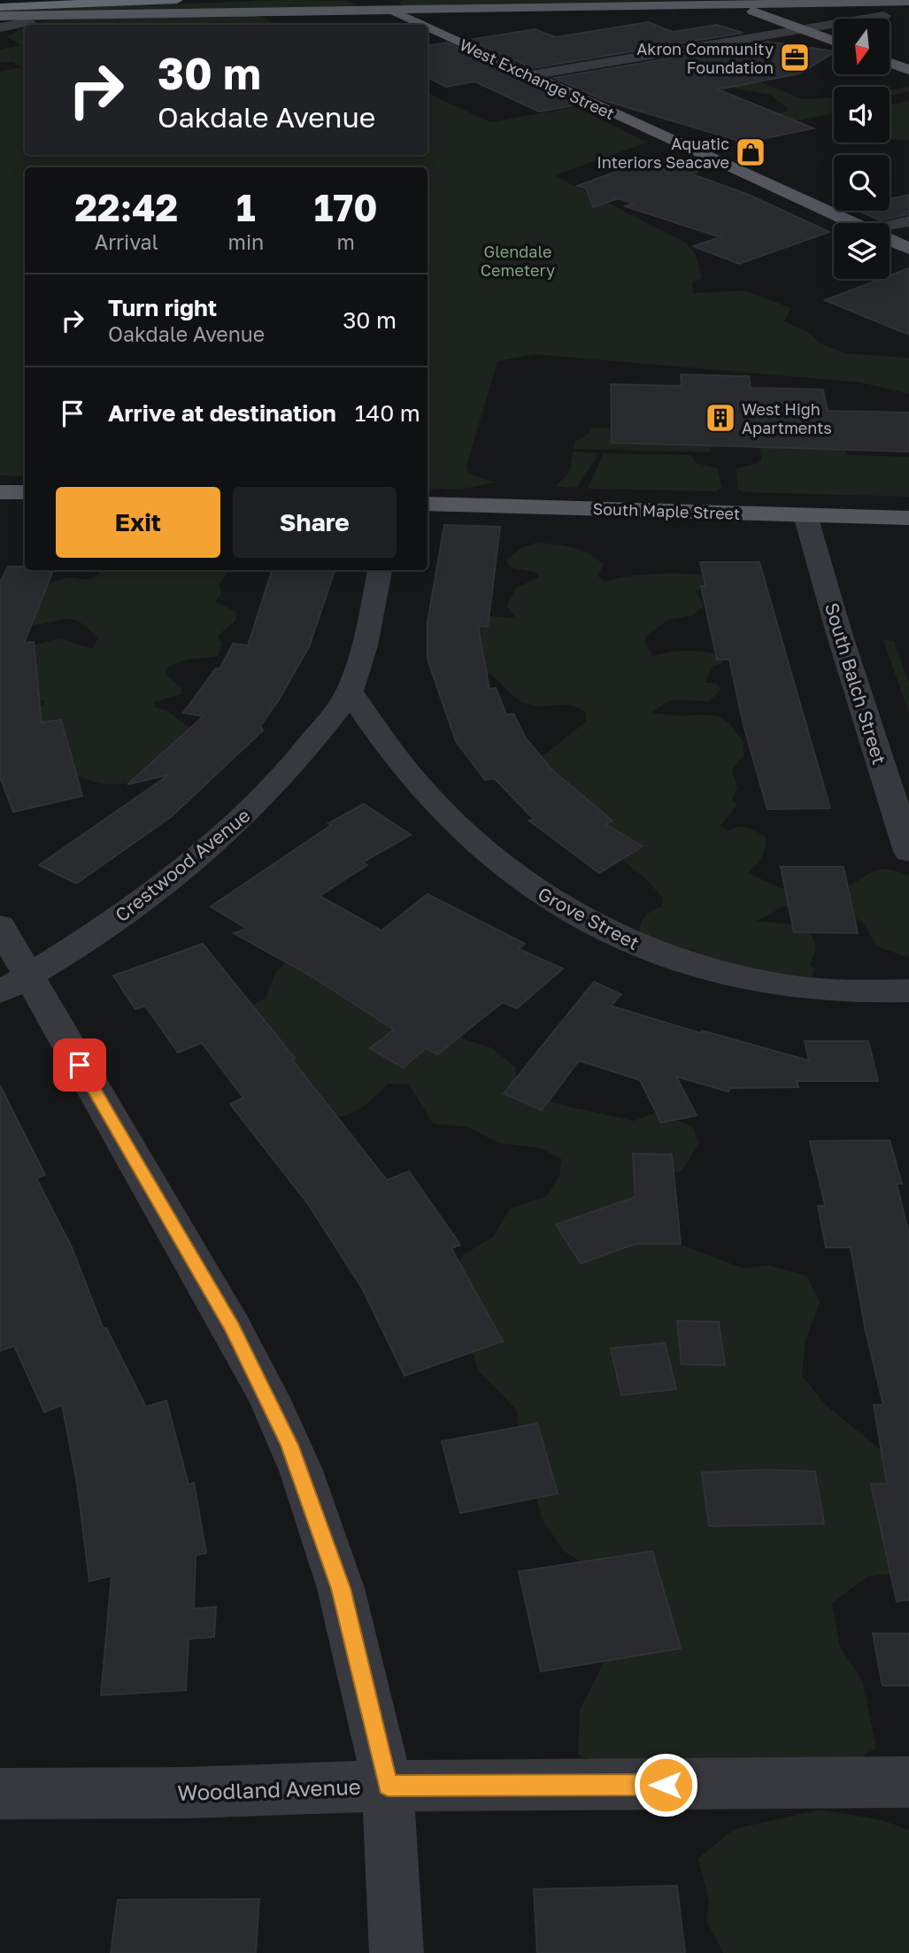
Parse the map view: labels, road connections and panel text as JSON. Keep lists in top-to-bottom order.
{
  "streets": {
    "main road": ["West Exchange Street", "South Maple Street"],
    "street": [
      "South Balch Street",
      "Crestwood Avenue",
      "Grove Street",
      "Woodland Avenue"
    ]
  },
  "crossings": [
    ["South Maple Street", "South Balch Street"],
    ["Crestwood Avenue", "Grove Street"]
  ],
  "parks": ["Glendale Cemetery"],
  "places": {
    "office": ["Akron Community Foundation"],
    "shop": ["Aquatic Interiors Seacave"],
    "building": ["West High Apartments"]
  },
  "north": "bottom",
  "page": {
    "turn": ["30 m", "Oakdale Avenue"],
    "eta": [
      "22:42",
      "Arrival",
      "1",
      "min",
      "170",
      "m"
    ],
    "list": [
      {
        "name": "Turn right",
        "note": "Oakdale Avenue",
        "value": "30 m"
      },
      {
        "name": "Arrive at destination",
        "value": "140 m"
      }
    ],
    "buttons": ["Exit", "Share"]
  }
}
